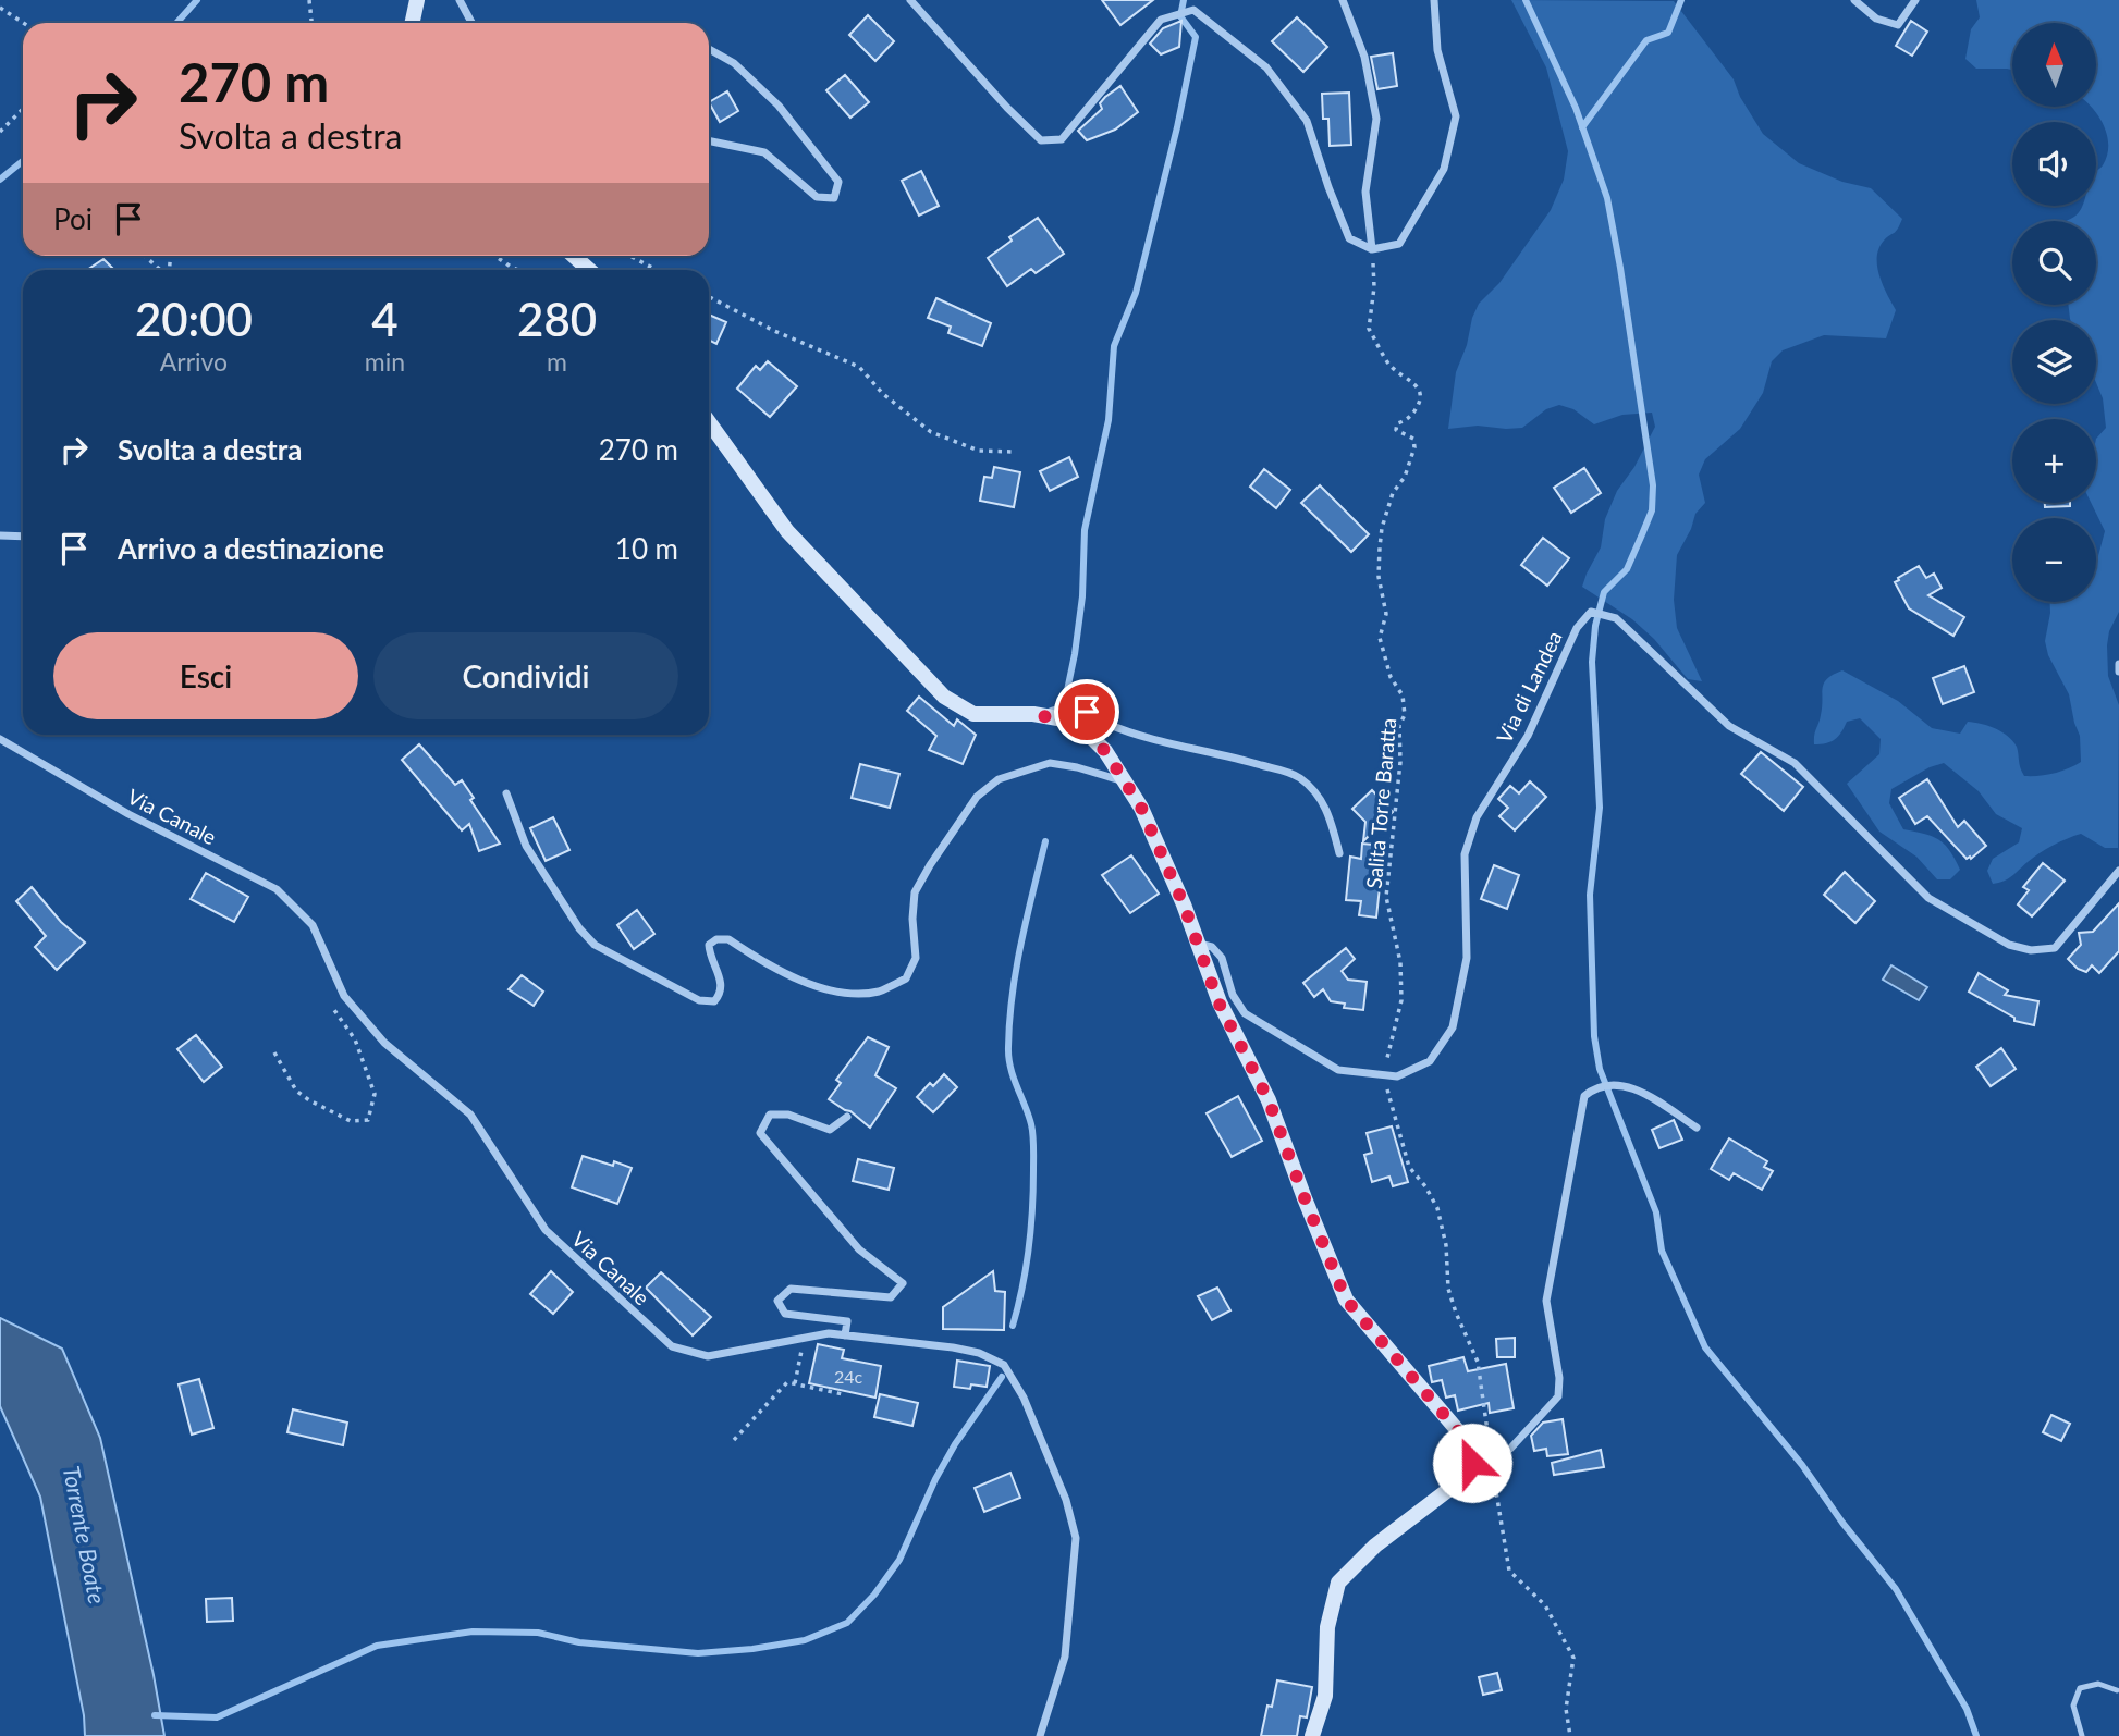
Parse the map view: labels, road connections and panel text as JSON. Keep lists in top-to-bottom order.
{
  "streets": {
    "street": ["Via di Landea", "Via Canale"],
    "path": ["Salita Torre Baratta"]
  },
  "crossings": [
    ["Via di Landea", "Salita Torre Baratta"]
  ],
  "water": ["Torrente Boate"],
  "house_numbers": ["24c"],
  "north": "top",
  "page": {
    "map_buttons": ["+", "−"],
    "turn": ["270 m", "Svolta a destra"],
    "then": "Poi",
    "eta": [
      "20:00",
      "Arrivo",
      "4",
      "min",
      "280",
      "m"
    ],
    "list": [
      {
        "name": "Svolta a destra",
        "value": "270 m"
      },
      {
        "name": "Arrivo a destinazione",
        "value": "10 m"
      }
    ],
    "buttons": ["Esci", "Condividi"]
  }
}
